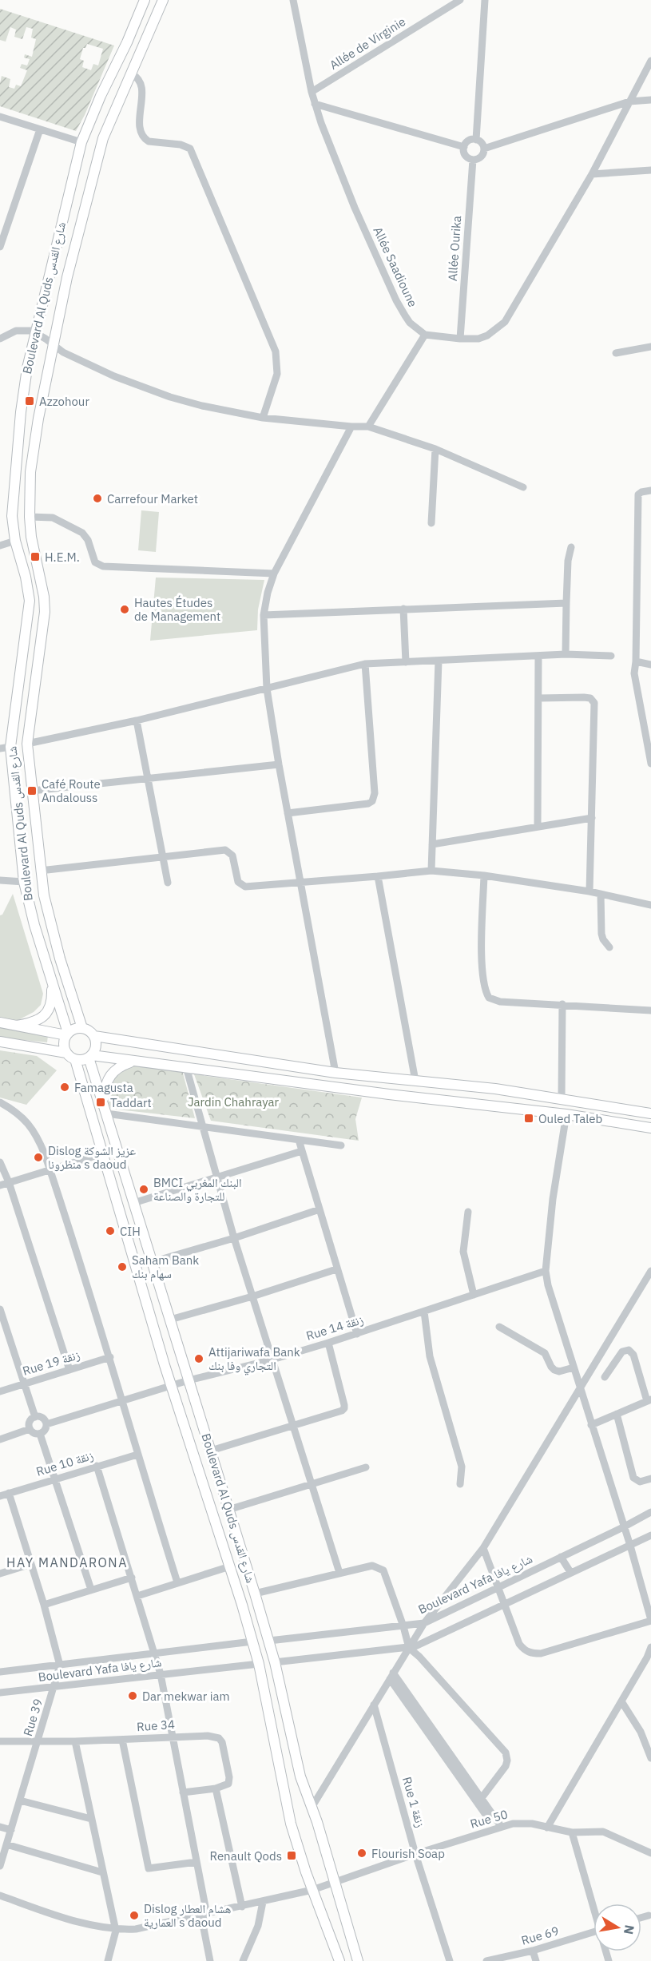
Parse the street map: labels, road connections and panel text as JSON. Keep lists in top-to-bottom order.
{
  "streets": {
    "main road": ["Boulevard Al Quds شارع القدس"],
    "street": [
      "Allée de Virginie",
      "Allée Ourika",
      "Allée Saadioune",
      "Rue 14 زنقة",
      "Rue 19 زنقة",
      "Rue 10 زنقة",
      "Boulevard Yafa شارع يافا",
      "Rue 39",
      "Rue 34",
      "Rue 1 زنقة",
      "Rue 50",
      "Rue 69"
    ]
  },
  "crossings": [
    ["Allée de Virginie", "Allée Saadioune"],
    ["Boulevard Al Quds شارع القدس", "Rue 14 زنقة"],
    ["Boulevard Al Quds شارع القدس", "Boulevard Yafa شارع يافا"],
    ["Boulevard Al Quds شارع القدس", "Rue 50"],
    ["Rue 10 زنقة", "Rue 39"],
    ["Boulevard Yafa شارع يافا", "Rue 39"],
    ["Rue 39", "Rue 34"],
    ["Rue 1 زنقة", "Rue 50"]
  ],
  "districts": ["HAY MANDARONA"],
  "parks": ["Jardin Chahrayar"],
  "places": {
    "transit": [
      "Azzohour",
      "H.E.M.",
      "Café Route Andalouss",
      "Taddart",
      "Ouled Taleb",
      "Renault Qods"
    ],
    "other": [
      "Carrefour Market",
      "Hautes Études de Management",
      "Famagusta",
      "Dislog عزيز الشوكة منظرونا s daoud",
      "BMCI البنك المغربي للتجارة والصناعة",
      "CIH",
      "Saham Bank سهام بنك",
      "Attijariwafa Bank التجاري وفا بنك",
      "Dar mekwar iam",
      "Flourish Soap",
      "Dislog هشام العطار العمارية s daoud"
    ]
  },
  "north": "right"
}
